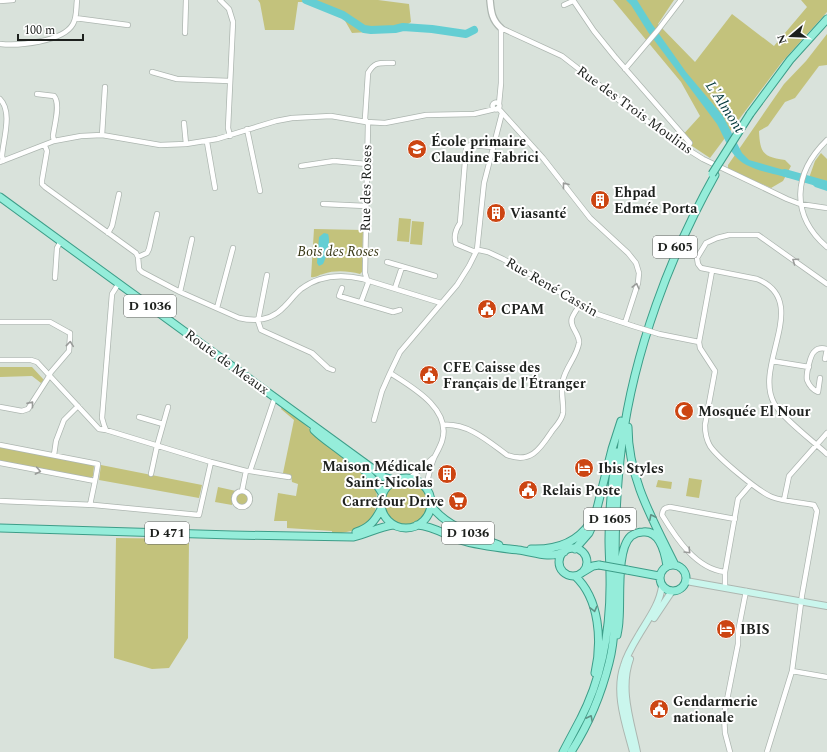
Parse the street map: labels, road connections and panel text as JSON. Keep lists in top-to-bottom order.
{
  "streets": {
    "main road": [
      "D 605",
      "D 1036",
      "Route de Meaux",
      "D 1605",
      "D 471"
    ],
    "street": ["Rue des Trois Moulins", "Rue des Roses", "Rue René Cassin"]
  },
  "crossings": [
    ["D 605", "D 1605"],
    ["D 1036", "Route de Meaux"],
    ["D 1036", "D 471"],
    ["Route de Meaux", "D 471"]
  ],
  "water": ["L'Almont"],
  "parks": ["Bois des Roses"],
  "places": {
    "school or university": ["École primaire Claudine Fabrici"],
    "building": ["Ehpad Edmée Porta", "Viasanté", "Maison Médicale Saint-Nicolas"],
    "public building": [
      "CPAM",
      "CFE Caisse des Français de l'Étranger",
      "Relais Poste",
      "Gendarmerie nationale"
    ],
    "mosque": ["Mosquée El Nour"],
    "hotel": ["Ibis Styles", "IBIS"],
    "supermarket": ["Carrefour Drive"]
  },
  "scale_bar": "100 m",
  "north": "left"
}
